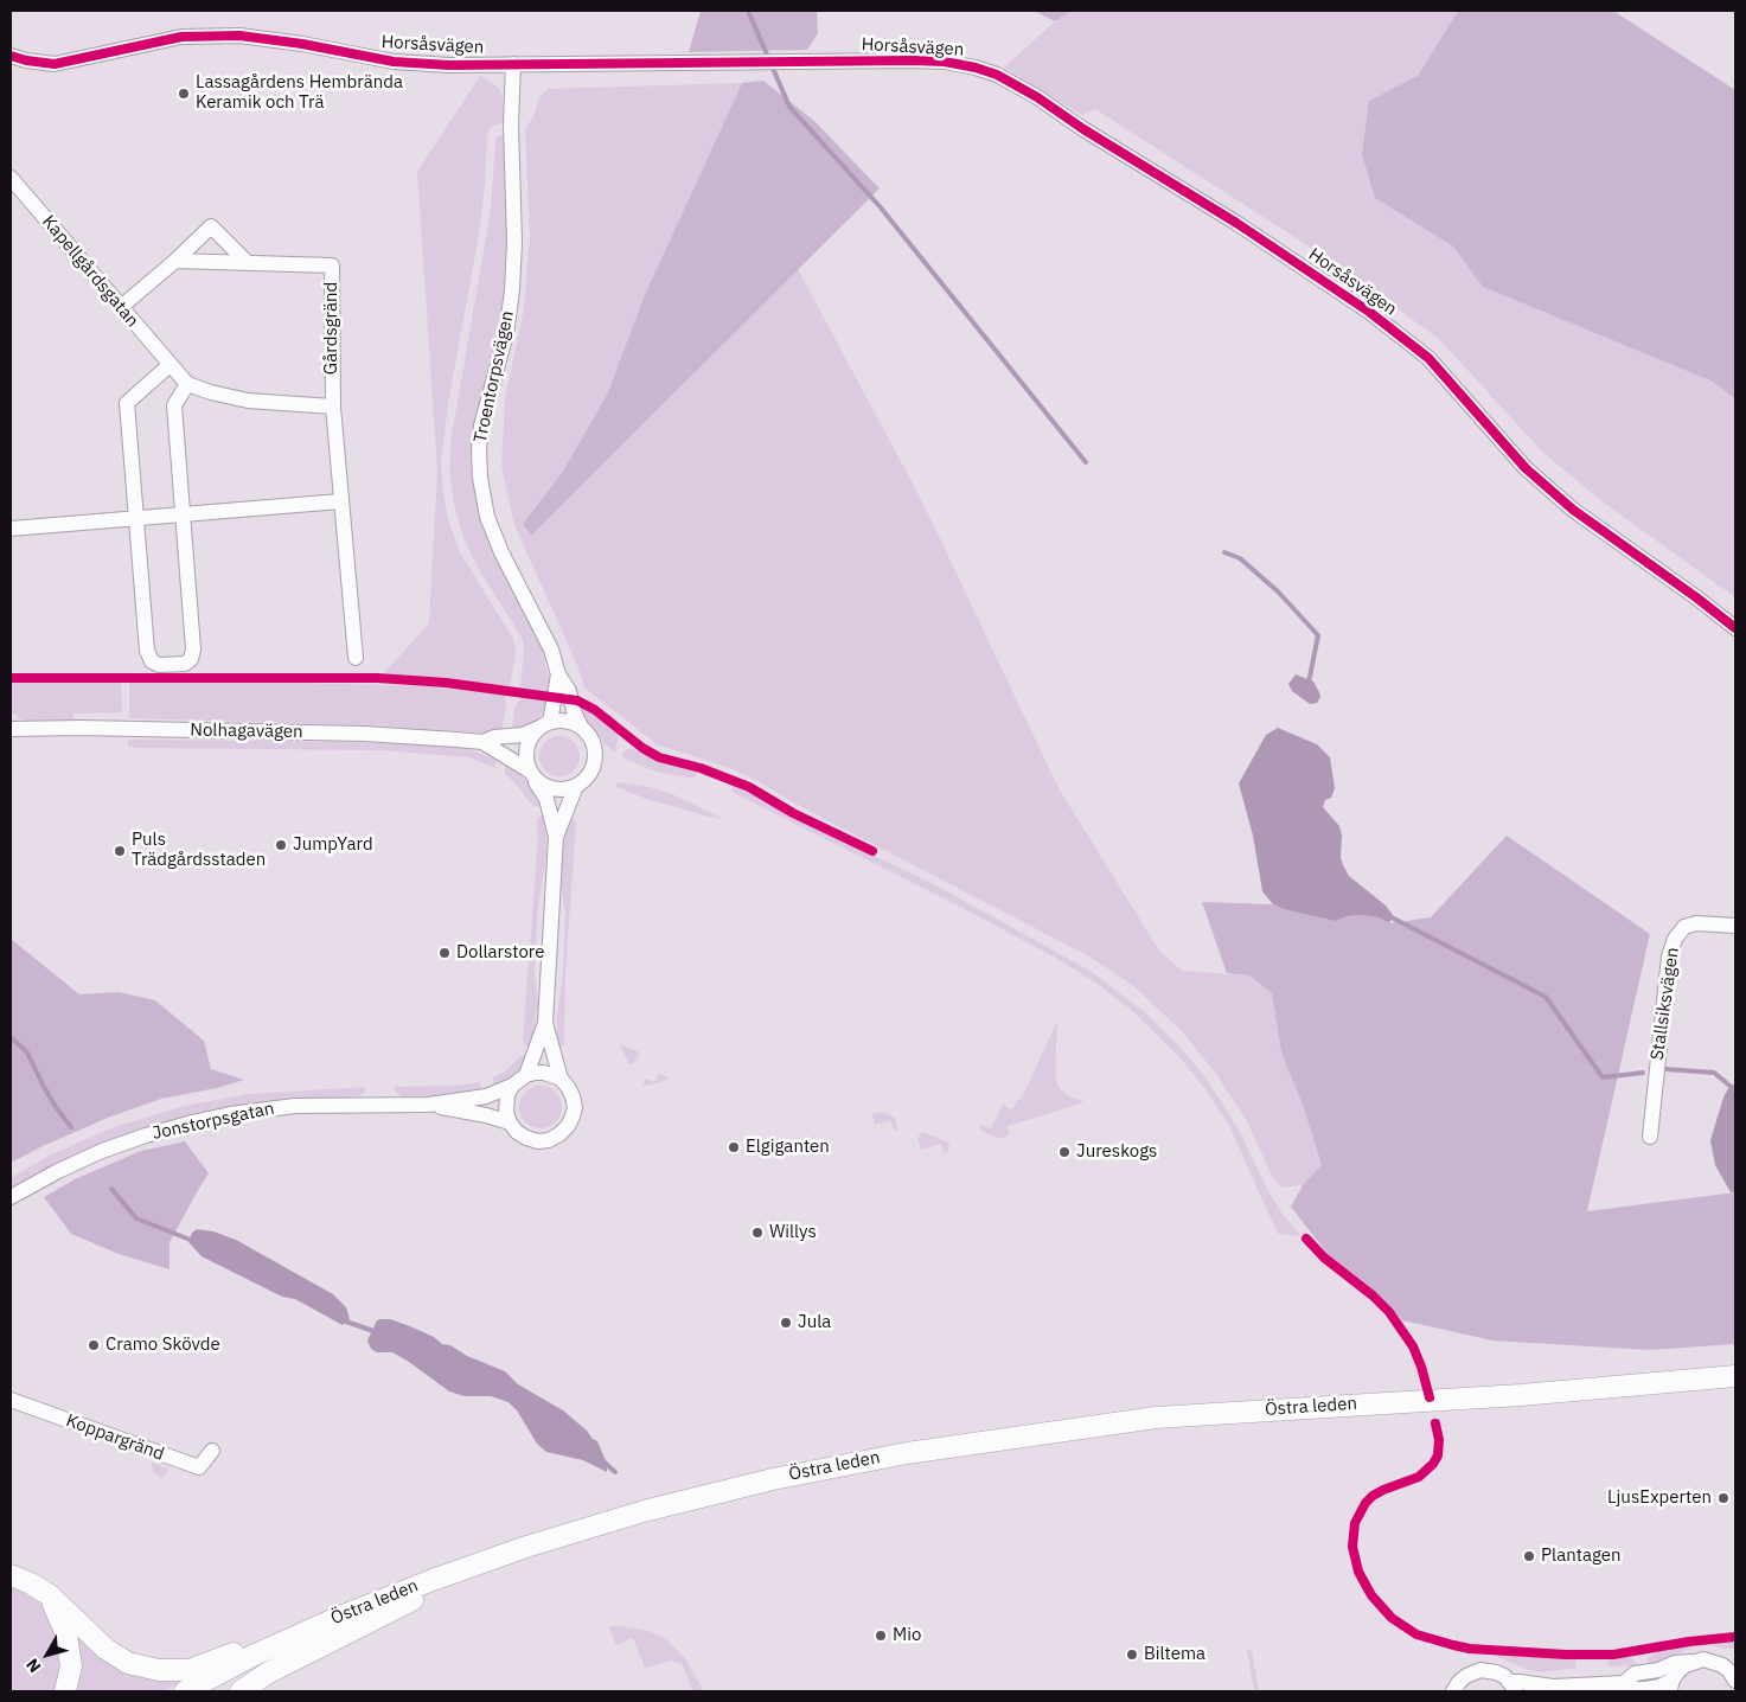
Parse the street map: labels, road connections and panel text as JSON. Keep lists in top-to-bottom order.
{
  "streets": {
    "highway": ["Östra leden"],
    "street": [
      "Horsåsvägen",
      "Kapellgårdsgatan",
      "Gårdsgränd",
      "Troentorpsvägen",
      "Nolhagavägen",
      "Stallsiksvägen",
      "Jonstorpsgatan",
      "Koppargränd"
    ]
  },
  "crossings": [
    ["Horsåsvägen", "Troentorpsvägen"],
    ["Kapellgårdsgatan", "Gårdsgränd"],
    ["Troentorpsvägen", "Nolhagavägen"],
    ["Troentorpsvägen", "Jonstorpsgatan"],
    ["Nolhagavägen", "Jonstorpsgatan"]
  ],
  "places": [
    "Lassagårdens Hembrända Keramik och Trä",
    "JumpYard",
    "Puls Trädgårdsstaden",
    "Dollarstore",
    "Elgiganten",
    "Jureskogs",
    "Willys",
    "Jula",
    "Cramo Skövde",
    "LjusExperten",
    "Plantagen",
    "Mio",
    "Biltema"
  ],
  "north": "bottom left"
}
